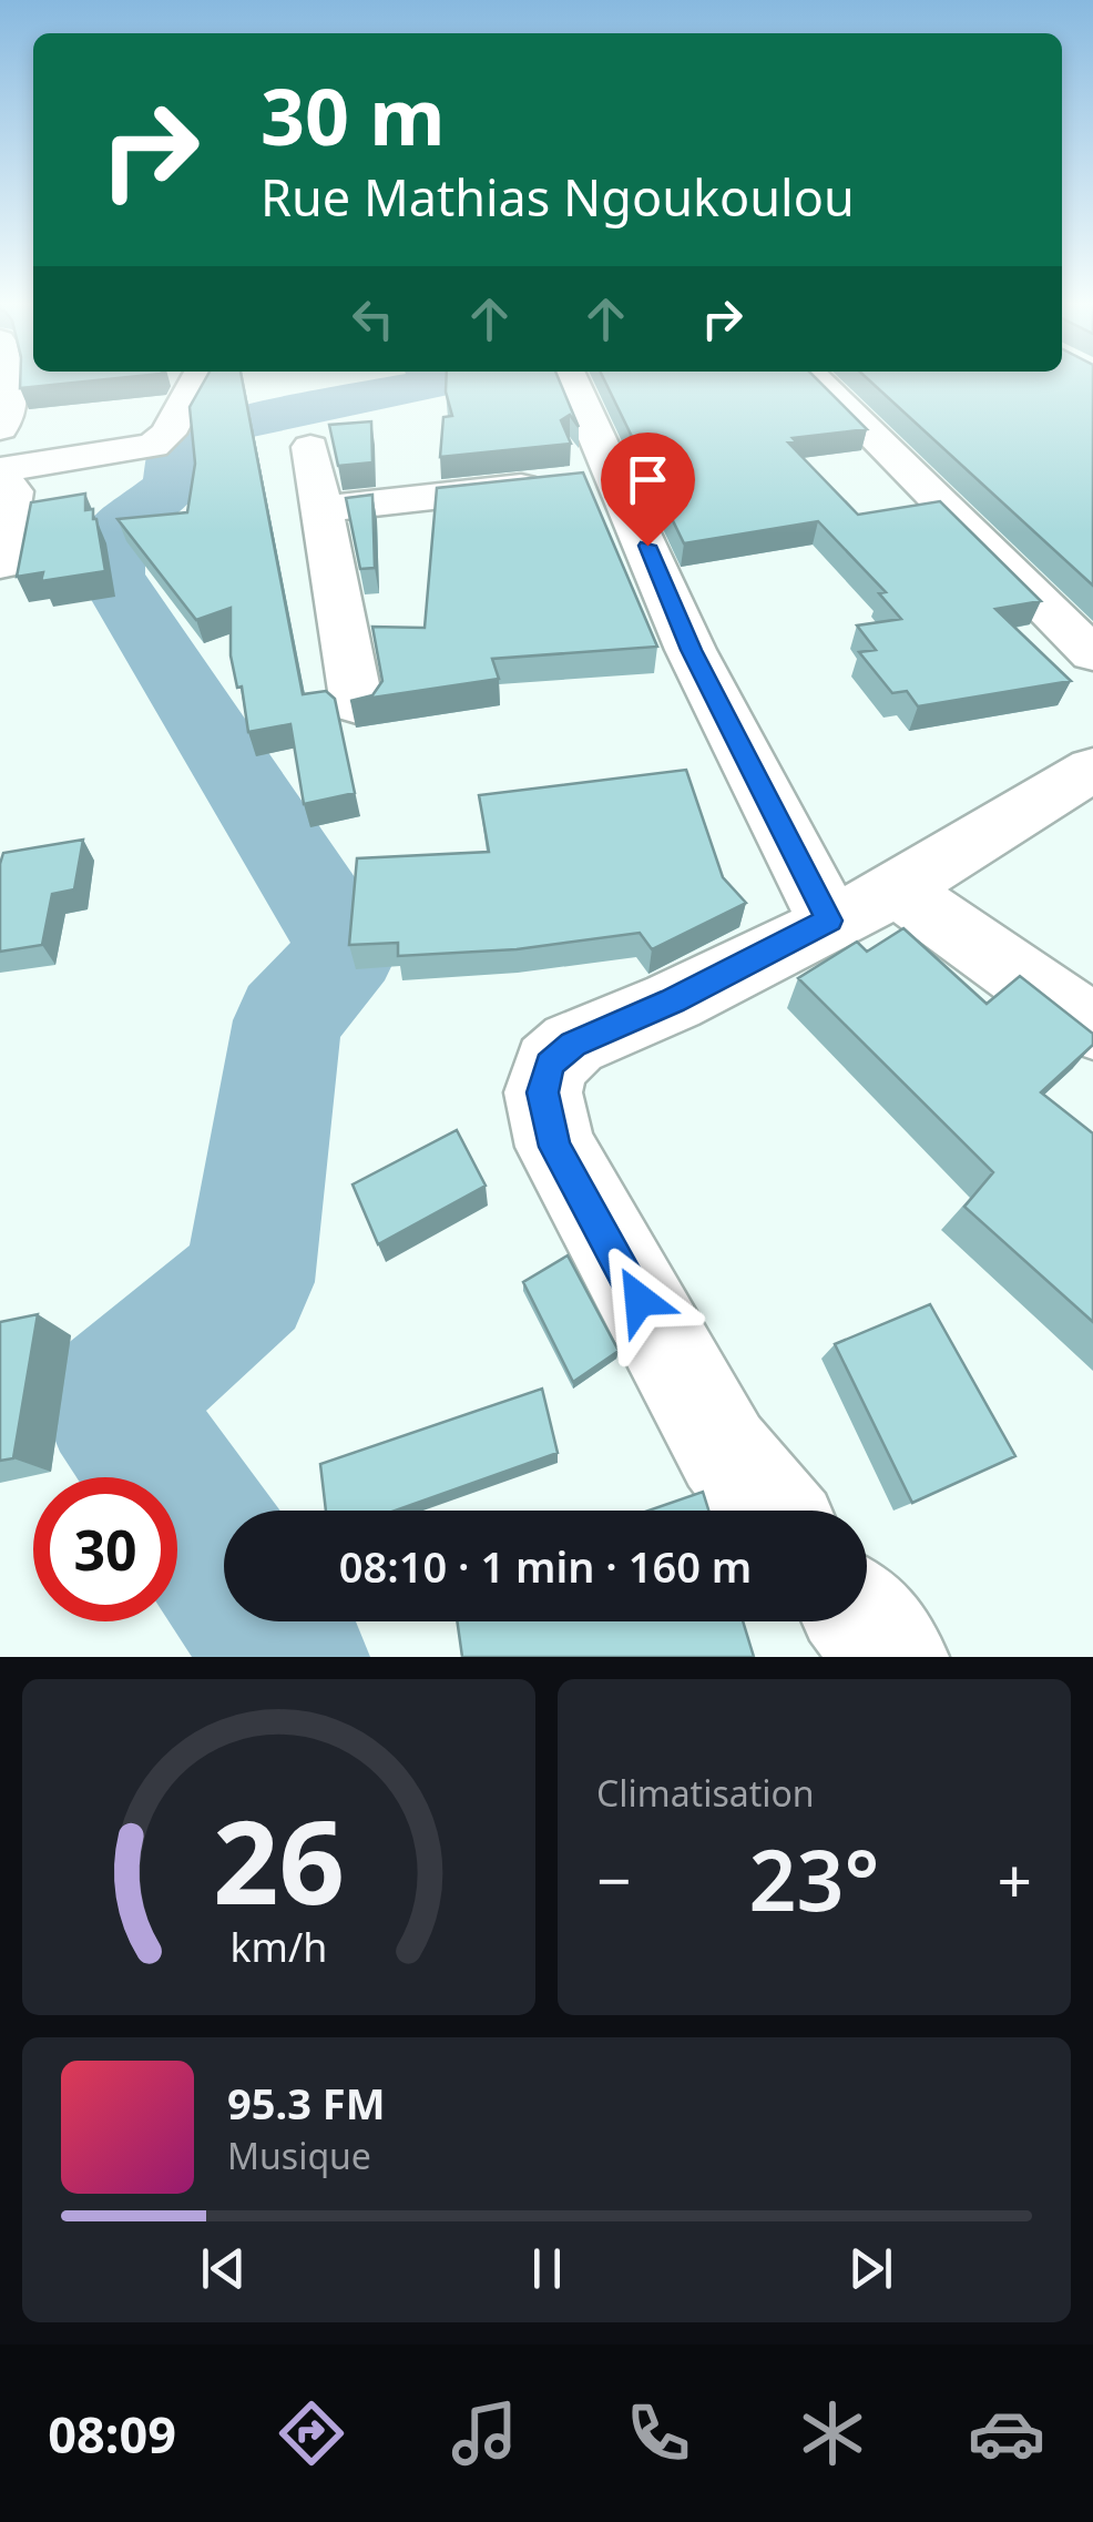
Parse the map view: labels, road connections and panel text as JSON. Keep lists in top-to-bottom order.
{
  "page": {
    "turn": ["30 m", "Rue Mathias Ngoukoulou"],
    "limit": "30",
    "trip": "08:10 · 1 min · 160 m",
    "tile": "Climatisation",
    "heat": ["−", "23°", "+"],
    "song": ["95.3 FM", "Musique"],
    "tabs": "08:09",
    "gauge": ["26", "km/h"]
  }
}
